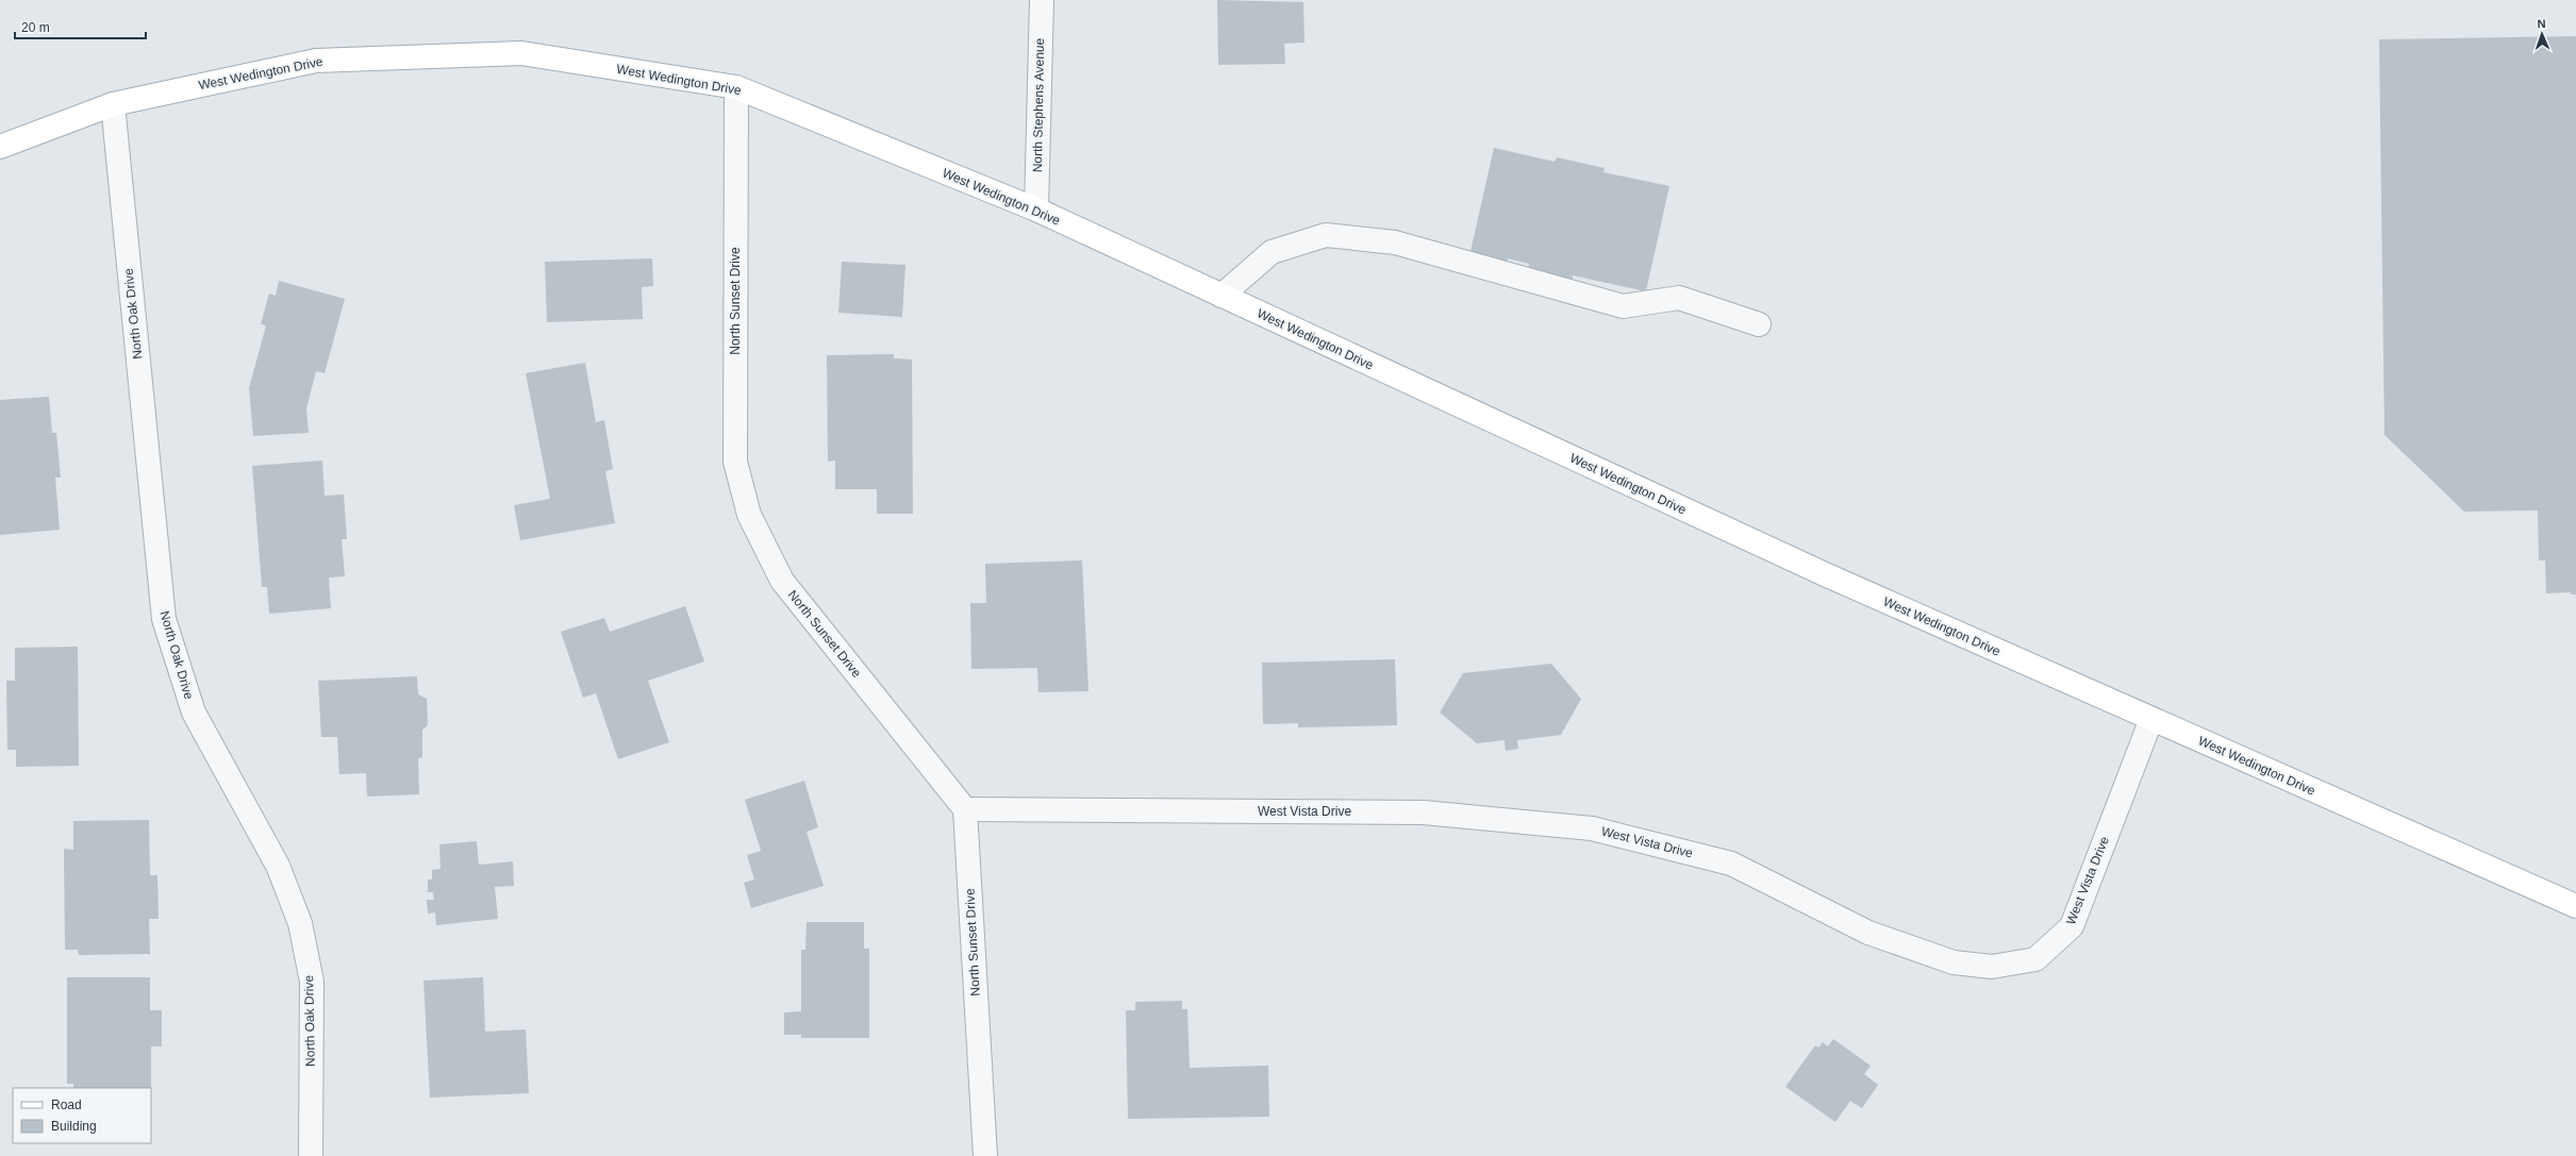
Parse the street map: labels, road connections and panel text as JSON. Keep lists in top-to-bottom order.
{
  "streets": {
    "main road": ["West Wedington Drive"],
    "street": [
      "North Stephens Avenue",
      "North Sunset Drive",
      "North Oak Drive",
      "West Vista Drive"
    ]
  },
  "crossings": [
    ["West Wedington Drive", "North Stephens Avenue"],
    ["West Wedington Drive", "North Sunset Drive"],
    ["West Wedington Drive", "North Oak Drive"],
    ["West Wedington Drive", "West Vista Drive"],
    ["North Sunset Drive", "West Vista Drive"]
  ],
  "legend": ["Road", "Building"],
  "scale_bar": "20 m",
  "north": "top"
}
